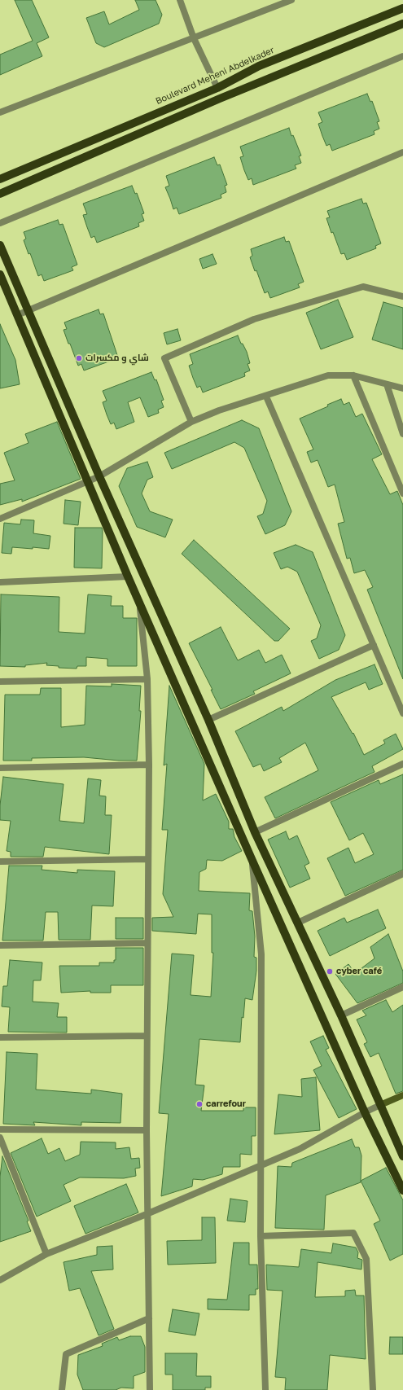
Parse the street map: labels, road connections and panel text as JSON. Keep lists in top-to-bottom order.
{
  "streets": {
    "main road": ["Boulevard Meheni Abdelkader"]
  },
  "places": ["شاي و مكسرات", "cyber café", "carrefour"]
}
